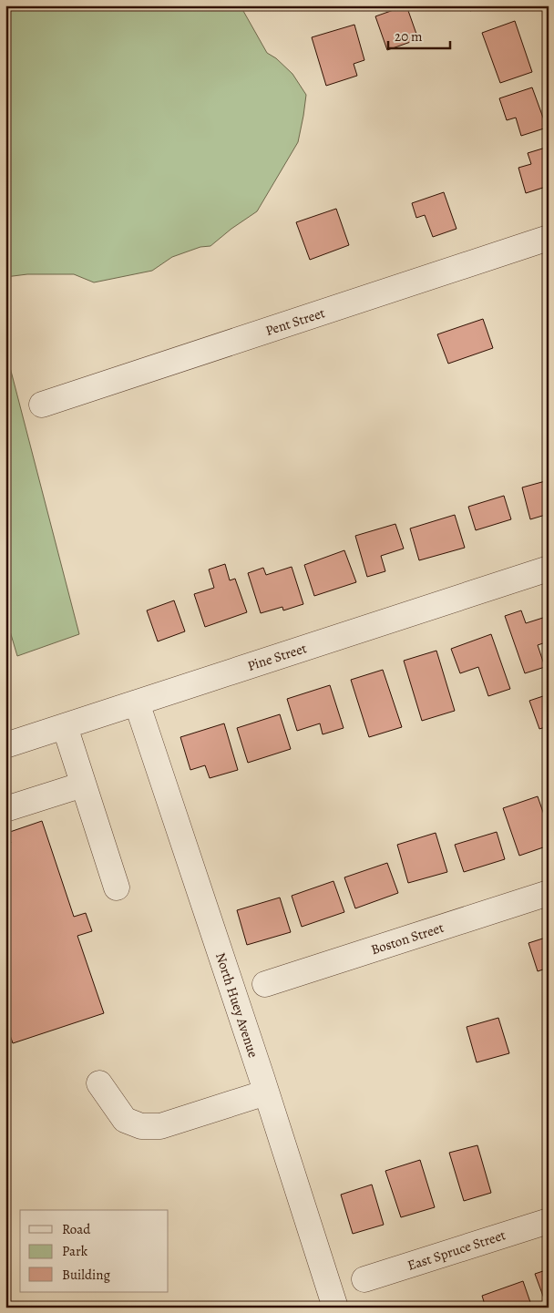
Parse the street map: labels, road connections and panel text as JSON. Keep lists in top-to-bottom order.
{
  "streets": {
    "street": [
      "Pent Street",
      "Pine Street",
      "Boston Street",
      "North Huey Avenue",
      "East Spruce Street"
    ]
  },
  "crossings": [
    ["Pine Street", "North Huey Avenue"]
  ],
  "legend": ["Road", "Park", "Building"],
  "scale_bar": "20 m"
}
